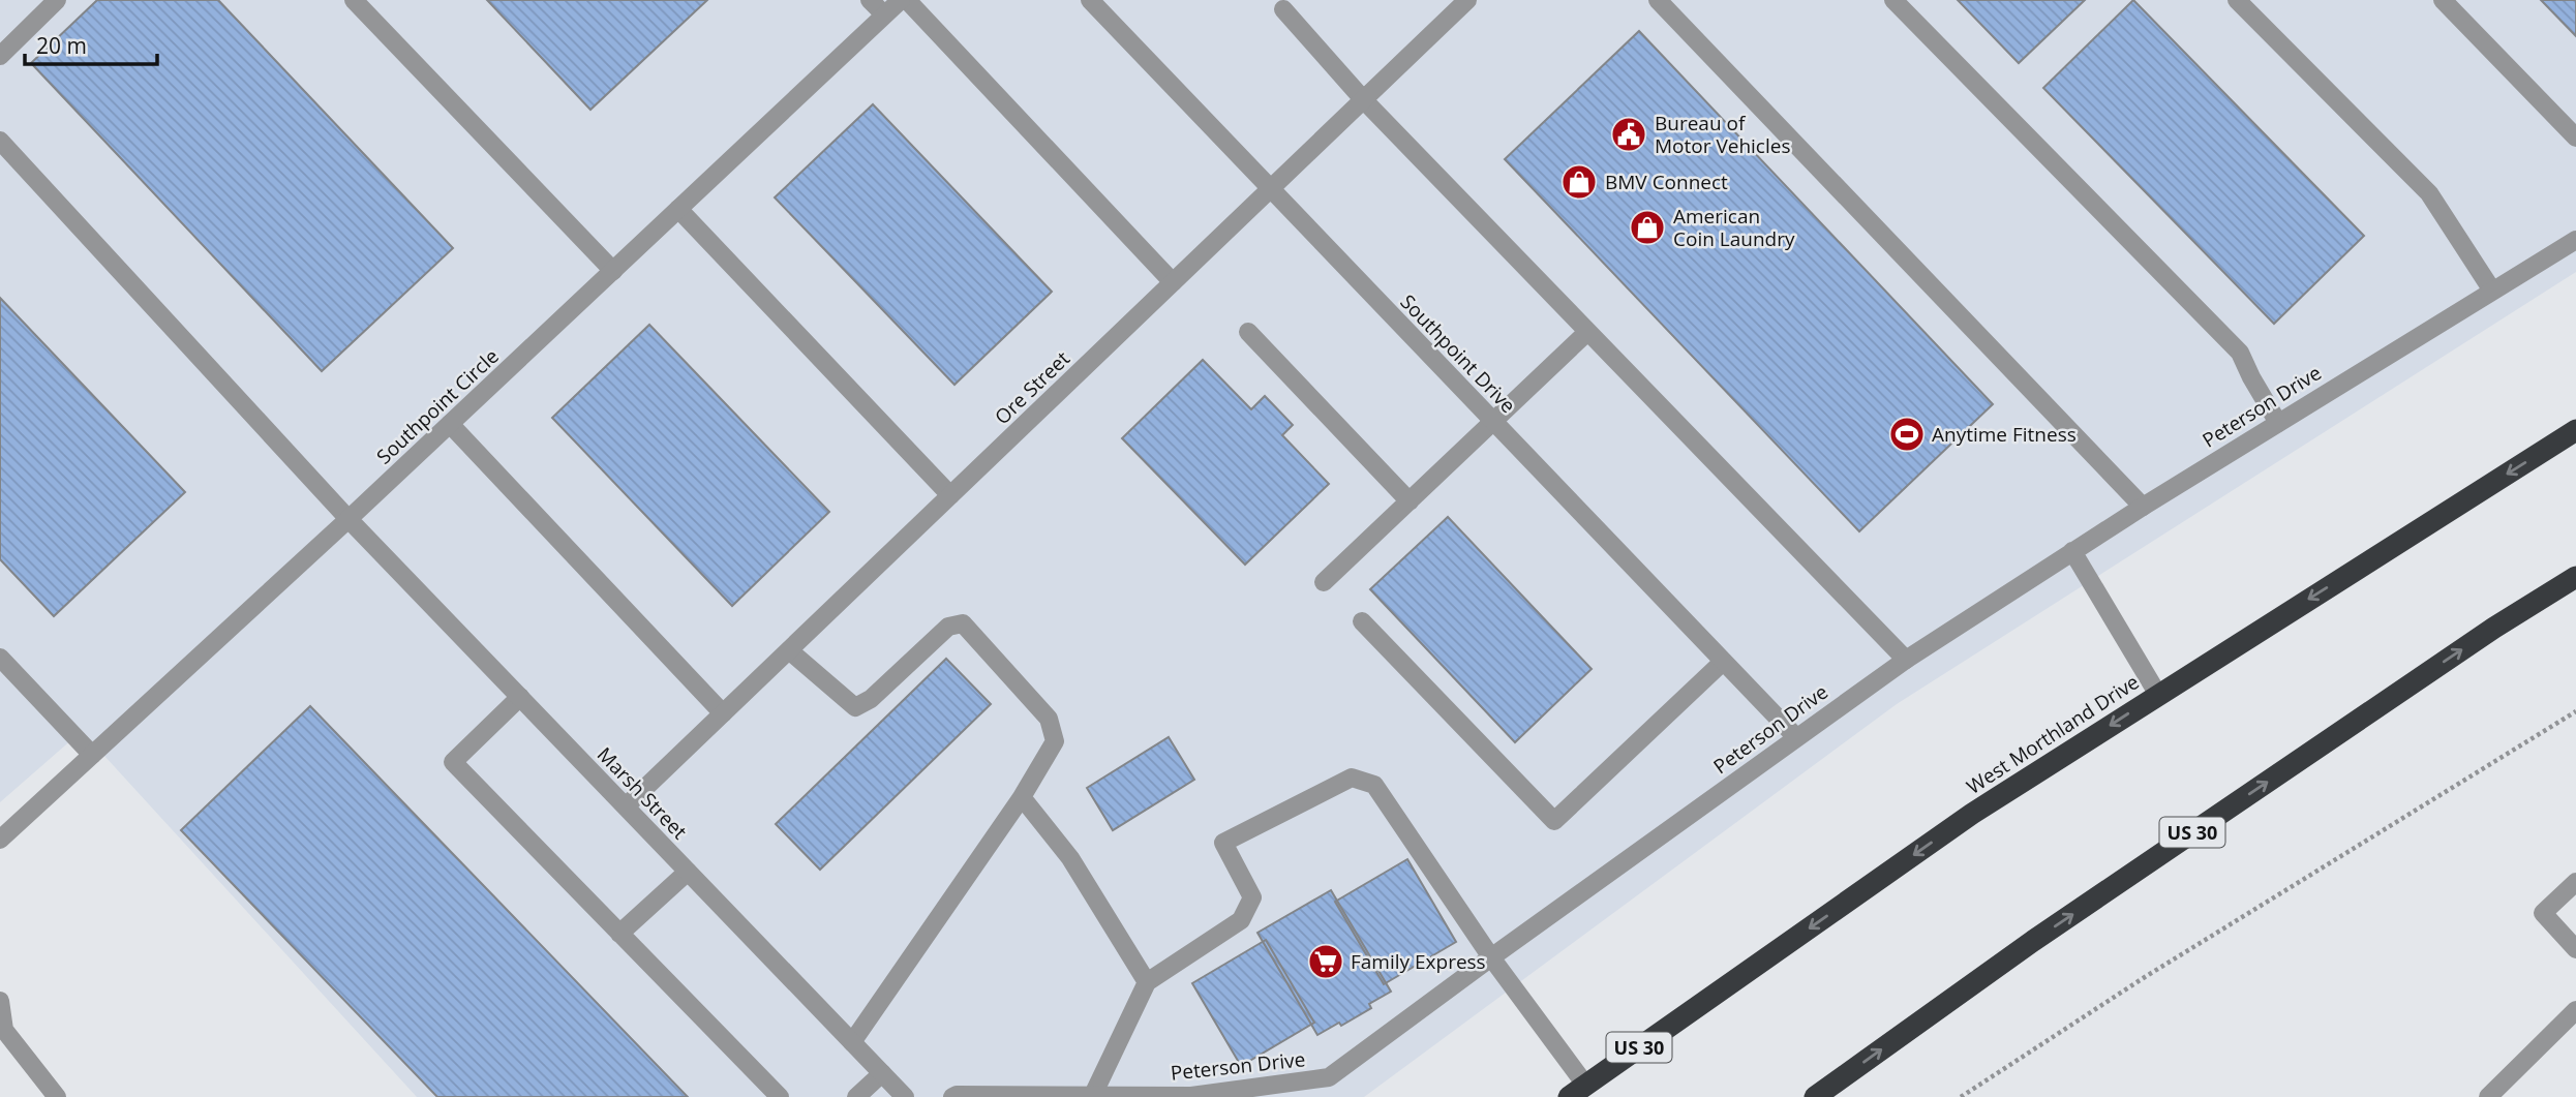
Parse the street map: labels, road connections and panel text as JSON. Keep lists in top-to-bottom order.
{
  "streets": {
    "highway": ["West Morthland Drive", "US 30"],
    "street": [
      "Southpoint Drive",
      "Ore Street",
      "Southpoint Circle",
      "Peterson Drive",
      "Marsh Street"
    ]
  },
  "crossings": [
    ["Southpoint Drive", "Ore Street"],
    ["Southpoint Drive", "Peterson Drive"],
    ["Ore Street", "Marsh Street"],
    ["Southpoint Circle", "Marsh Street"]
  ],
  "places": {
    "public building": ["Bureau of Motor Vehicles"],
    "shop": ["BMV Connect", "American Coin Laundry"],
    "sports": ["Anytime Fitness"],
    "supermarket": ["Family Express"]
  },
  "scale_bar": "20 m"
}
